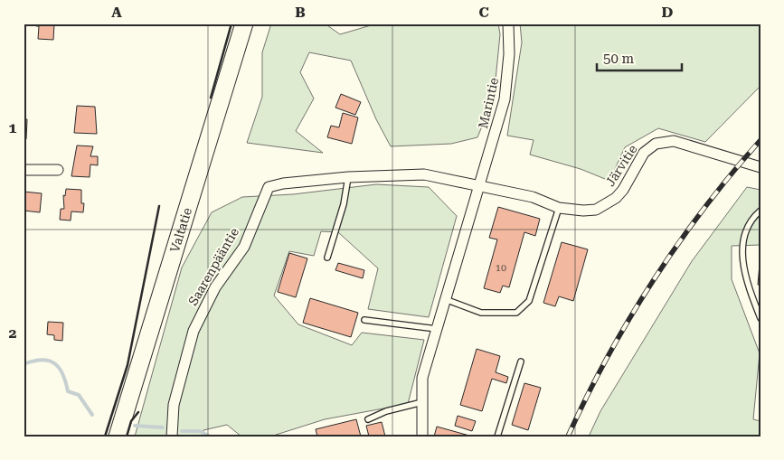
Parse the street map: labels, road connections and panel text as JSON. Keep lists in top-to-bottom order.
{
  "streets": {
    "highway": ["Valtatie"],
    "street": ["Marintie", "Järvitie", "Saarenpääntie"]
  },
  "crossings": [
    ["Marintie", "Järvitie"],
    ["Marintie", "Saarenpääntie"],
    ["Järvitie", "Saarenpääntie"]
  ],
  "house_numbers": ["10"],
  "scale_bar": "50 m",
  "grid": {
    "columns": [
      "A",
      "B",
      "C",
      "D"
    ],
    "rows": ["1", "2"]
  }
}
